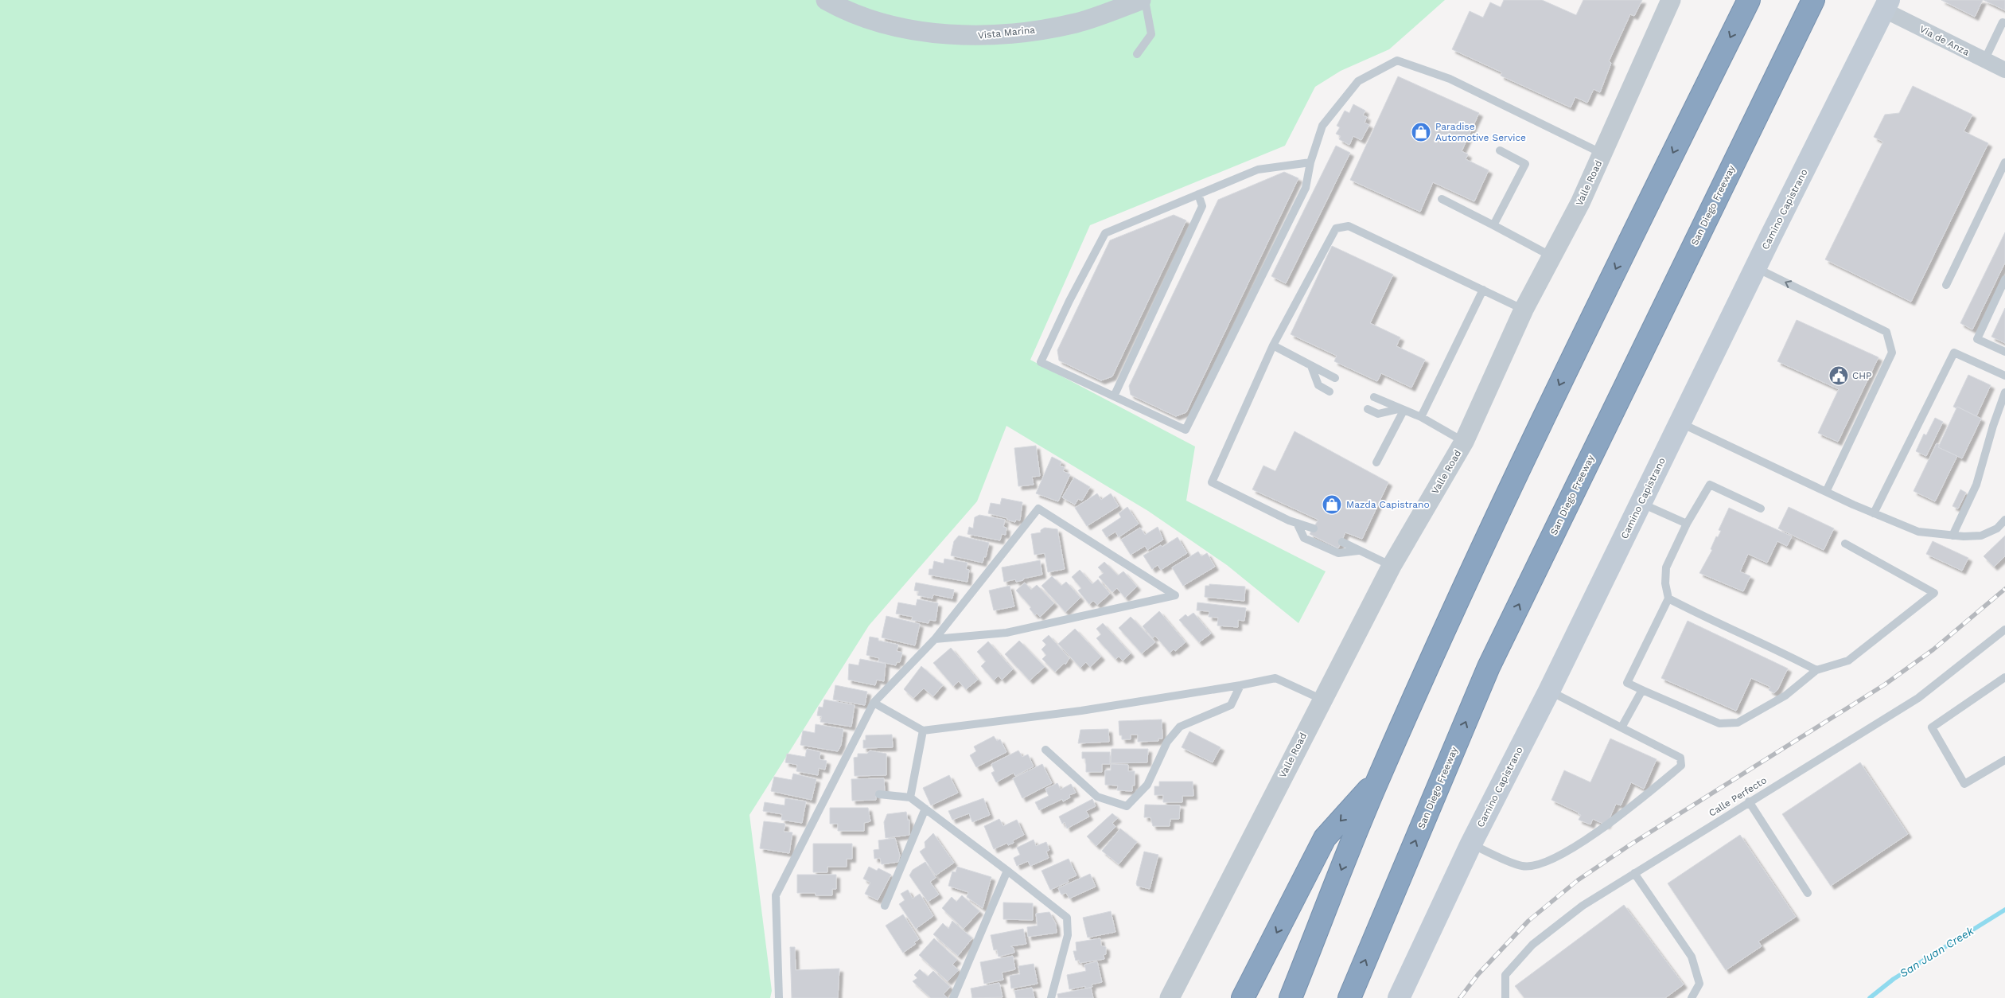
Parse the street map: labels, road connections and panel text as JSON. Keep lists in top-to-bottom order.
{
  "streets": {
    "highway": ["San Diego Freeway"],
    "main road": ["Camino Capistrano"],
    "street": ["Vista Marina", "Via de Anza", "Valle Road"],
    "lane": ["Calle Perfecto"]
  },
  "crossings": [
    ["Via de Anza", "Camino Capistrano"]
  ],
  "water": ["San Juan Creek"],
  "places": {
    "shop": ["Paradise Automotive Service", "Mazda Capistrano"],
    "public building": ["CHP"]
  }
}
